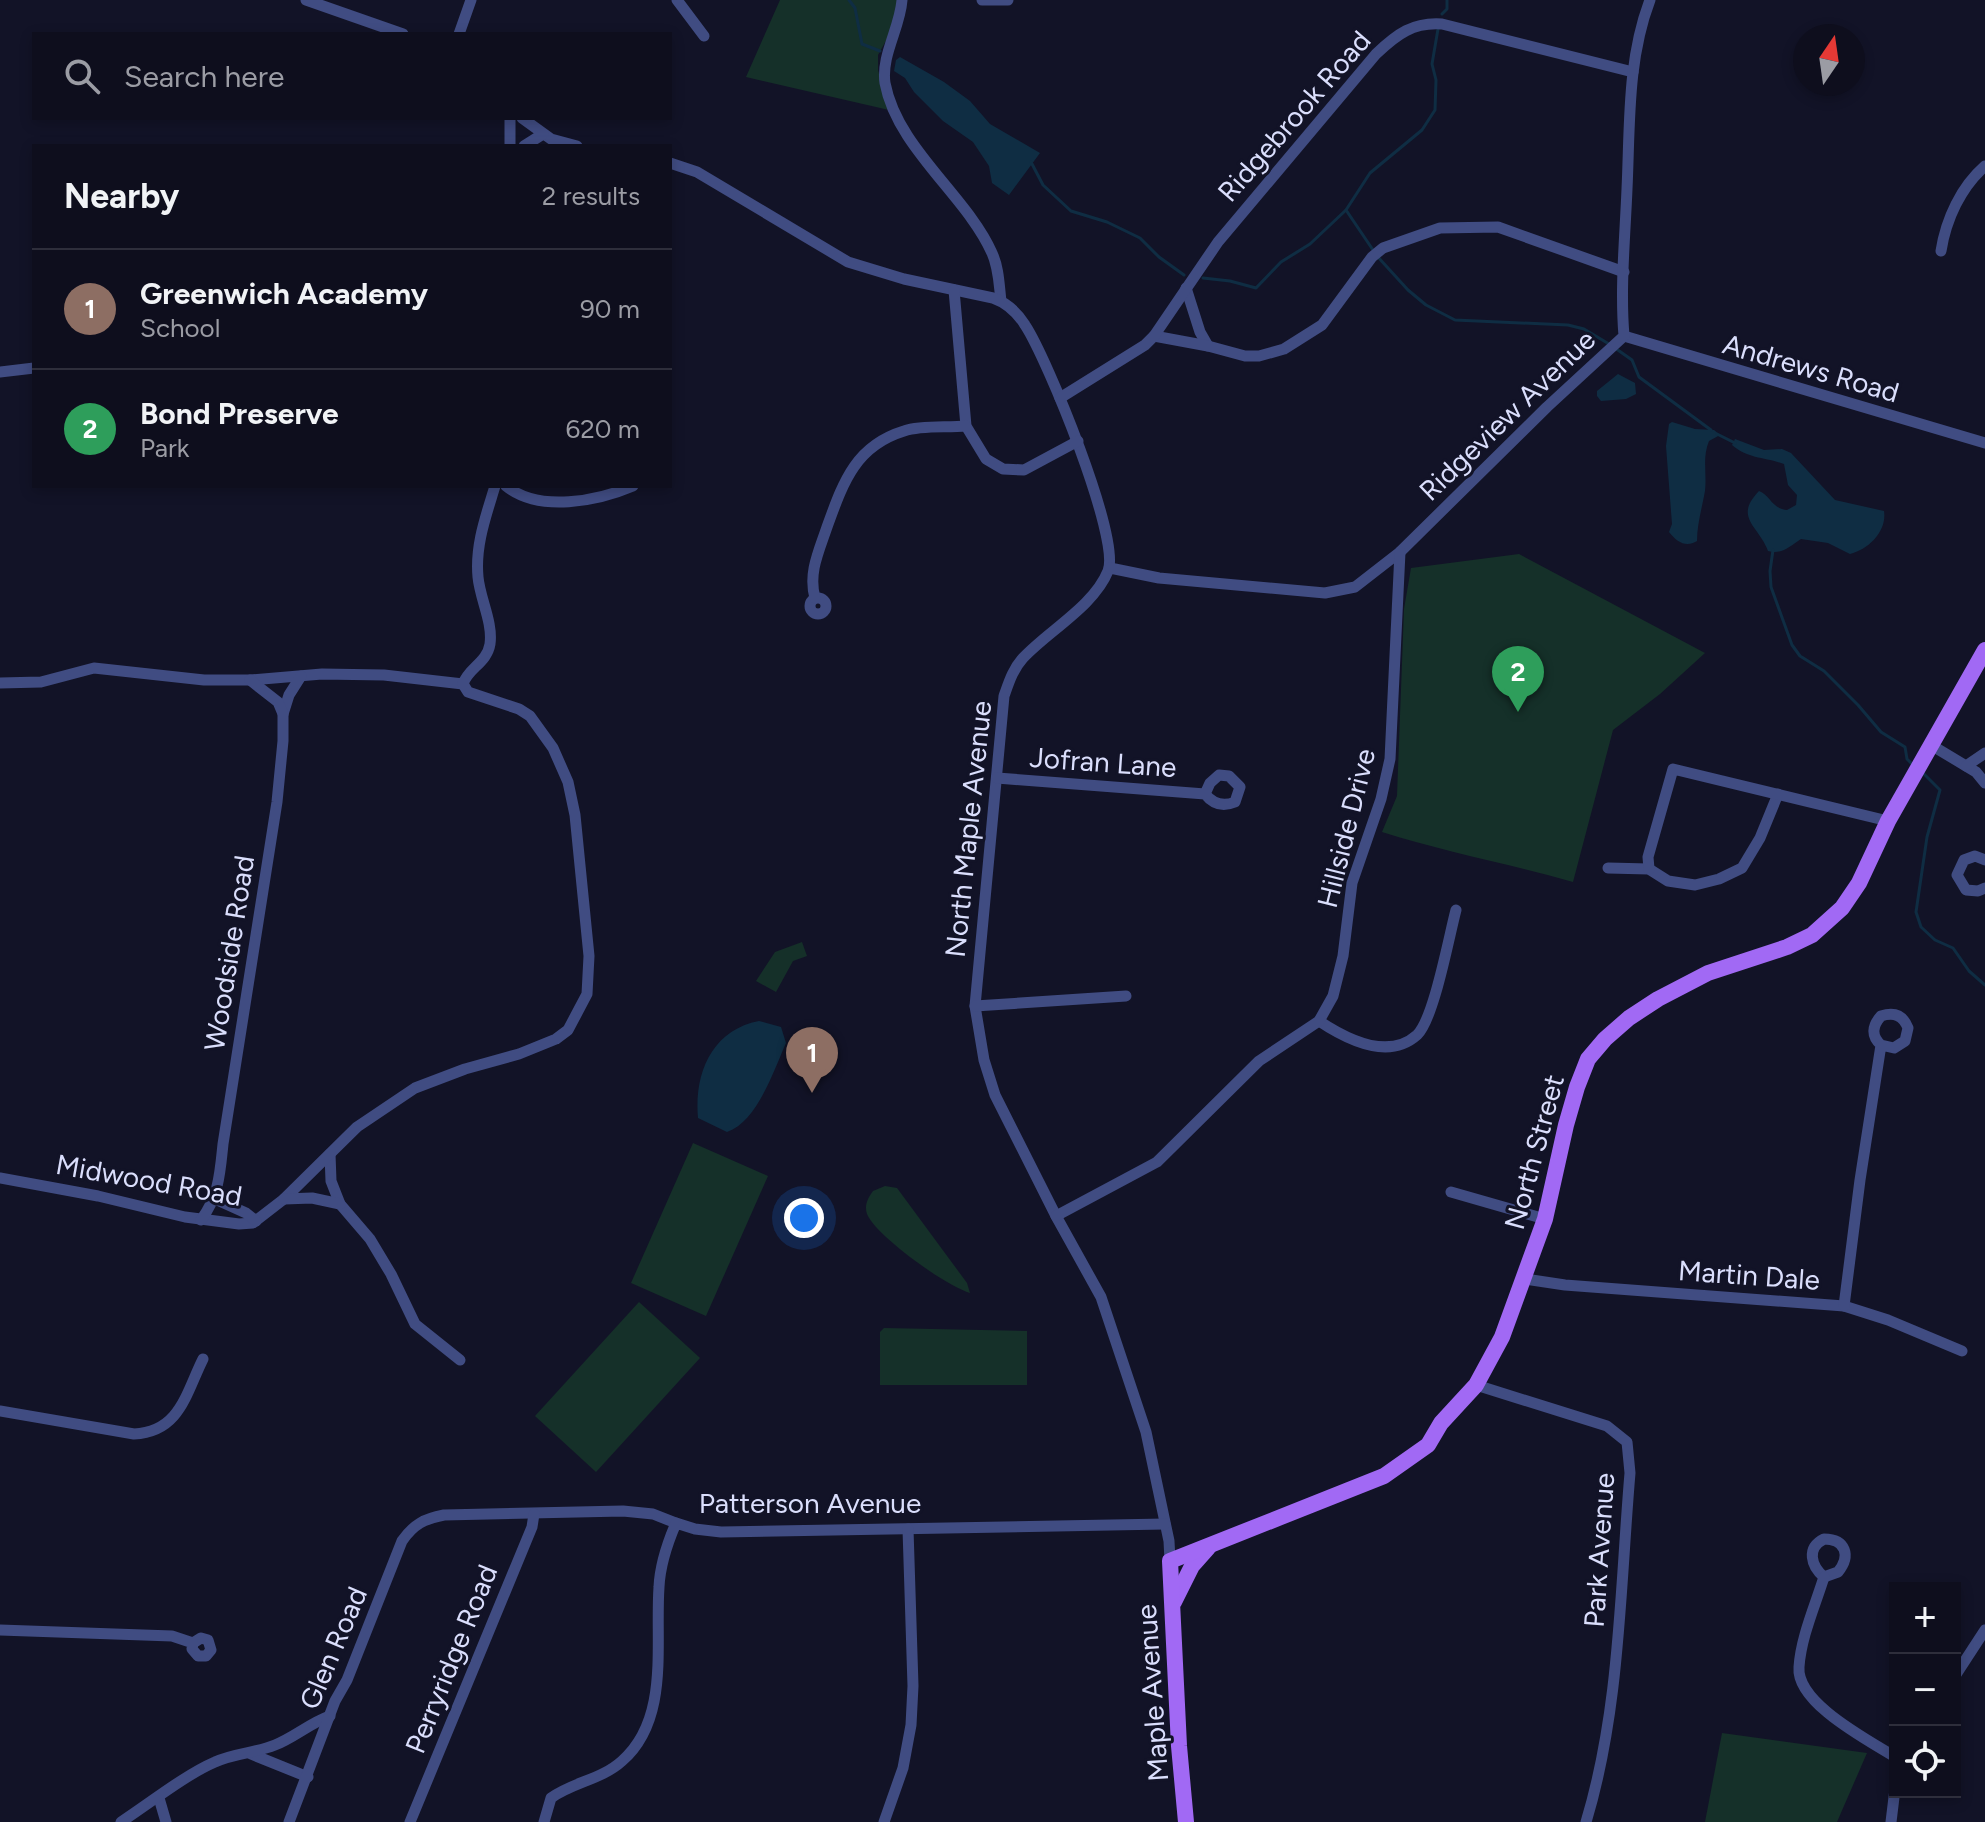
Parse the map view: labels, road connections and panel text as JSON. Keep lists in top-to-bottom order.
{
  "streets": {
    "main road": ["North Street", "Maple Avenue"],
    "street": [
      "Ridgebrook Road",
      "Andrews Road",
      "Ridgeview Avenue",
      "Jofran Lane",
      "Hillside Drive",
      "North Maple Avenue",
      "Woodside Road",
      "Midwood Road",
      "Martin Dale",
      "Patterson Avenue",
      "Park Avenue",
      "Glen Road",
      "Perryridge Road"
    ]
  },
  "crossings": [
    ["Ridgebrook Road", "Ridgeview Avenue"],
    ["Andrews Road", "Ridgeview Avenue"],
    ["Ridgeview Avenue", "Hillside Drive"],
    ["Ridgeview Avenue", "North Maple Avenue"],
    ["Jofran Lane", "North Maple Avenue"],
    ["North Maple Avenue", "North Street"],
    ["North Maple Avenue", "Patterson Avenue"],
    ["North Maple Avenue", "Maple Avenue"],
    ["Woodside Road", "Midwood Road"],
    ["North Street", "Martin Dale"],
    ["North Street", "Park Avenue"],
    ["North Street", "Maple Avenue"],
    ["Glen Road", "Perryridge Road"]
  ],
  "north": "top",
  "page": {
    "search": "Search here",
    "heading": ["Nearby", "2 results"],
    "list": [
      {
        "mark": "1",
        "name": "Greenwich Academy",
        "note": "School",
        "value": "90 m"
      },
      {
        "mark": "2",
        "name": "Bond Preserve",
        "note": "Park",
        "value": "620 m"
      }
    ],
    "pins": ["2", "1"],
    "map_buttons": ["+", "−"]
  }
}
